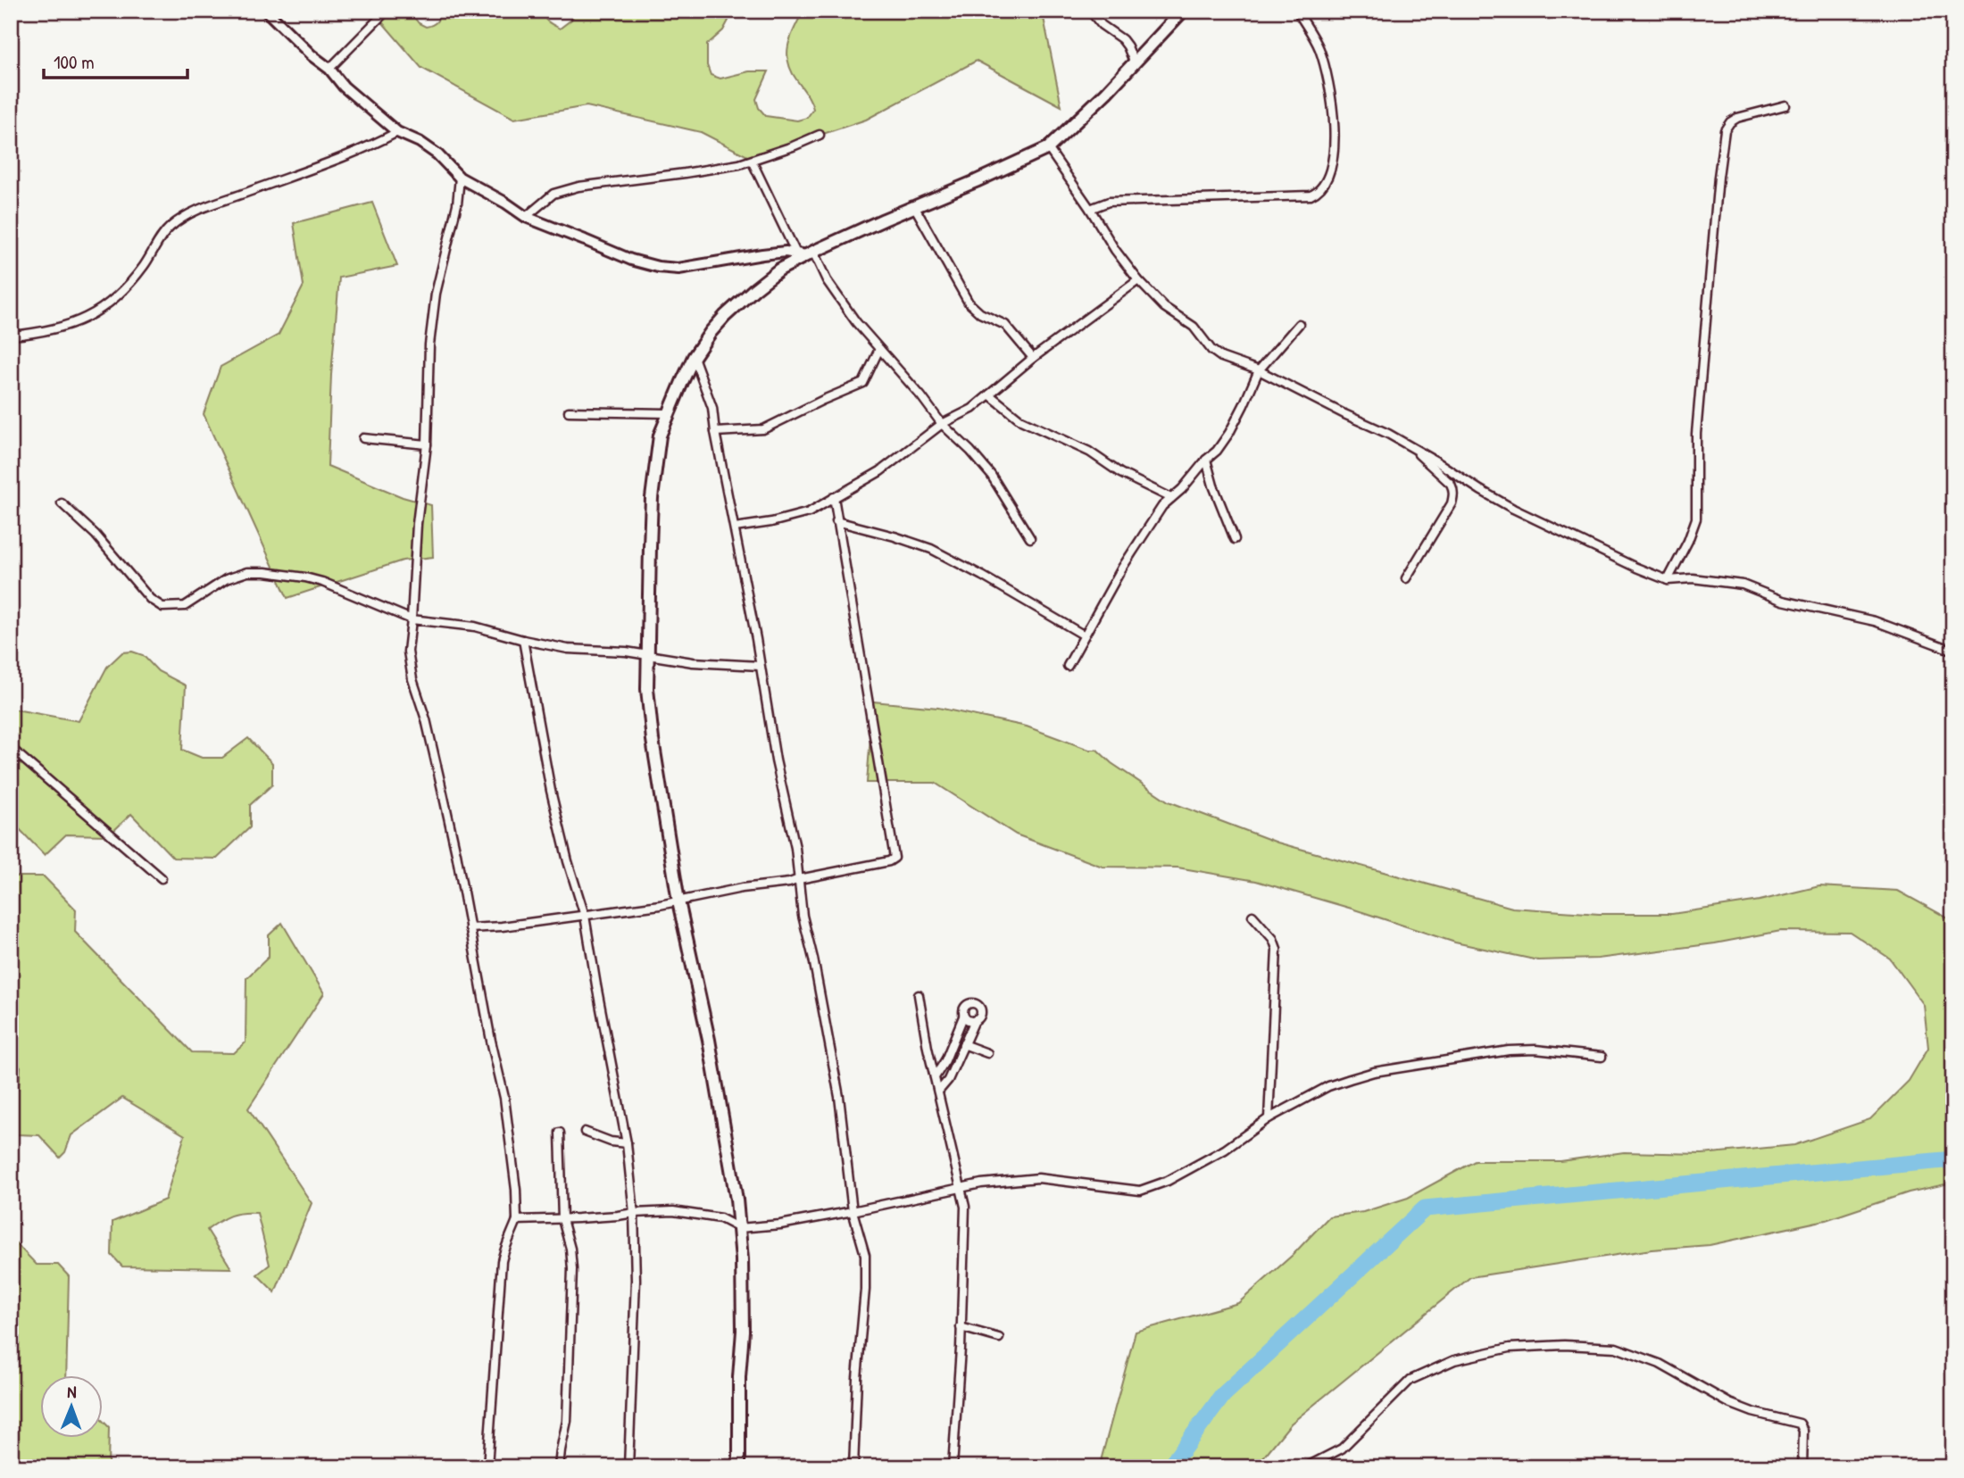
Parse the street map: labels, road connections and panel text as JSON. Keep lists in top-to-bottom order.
{
  "scale_bar": "100 m",
  "north": "top"
}
